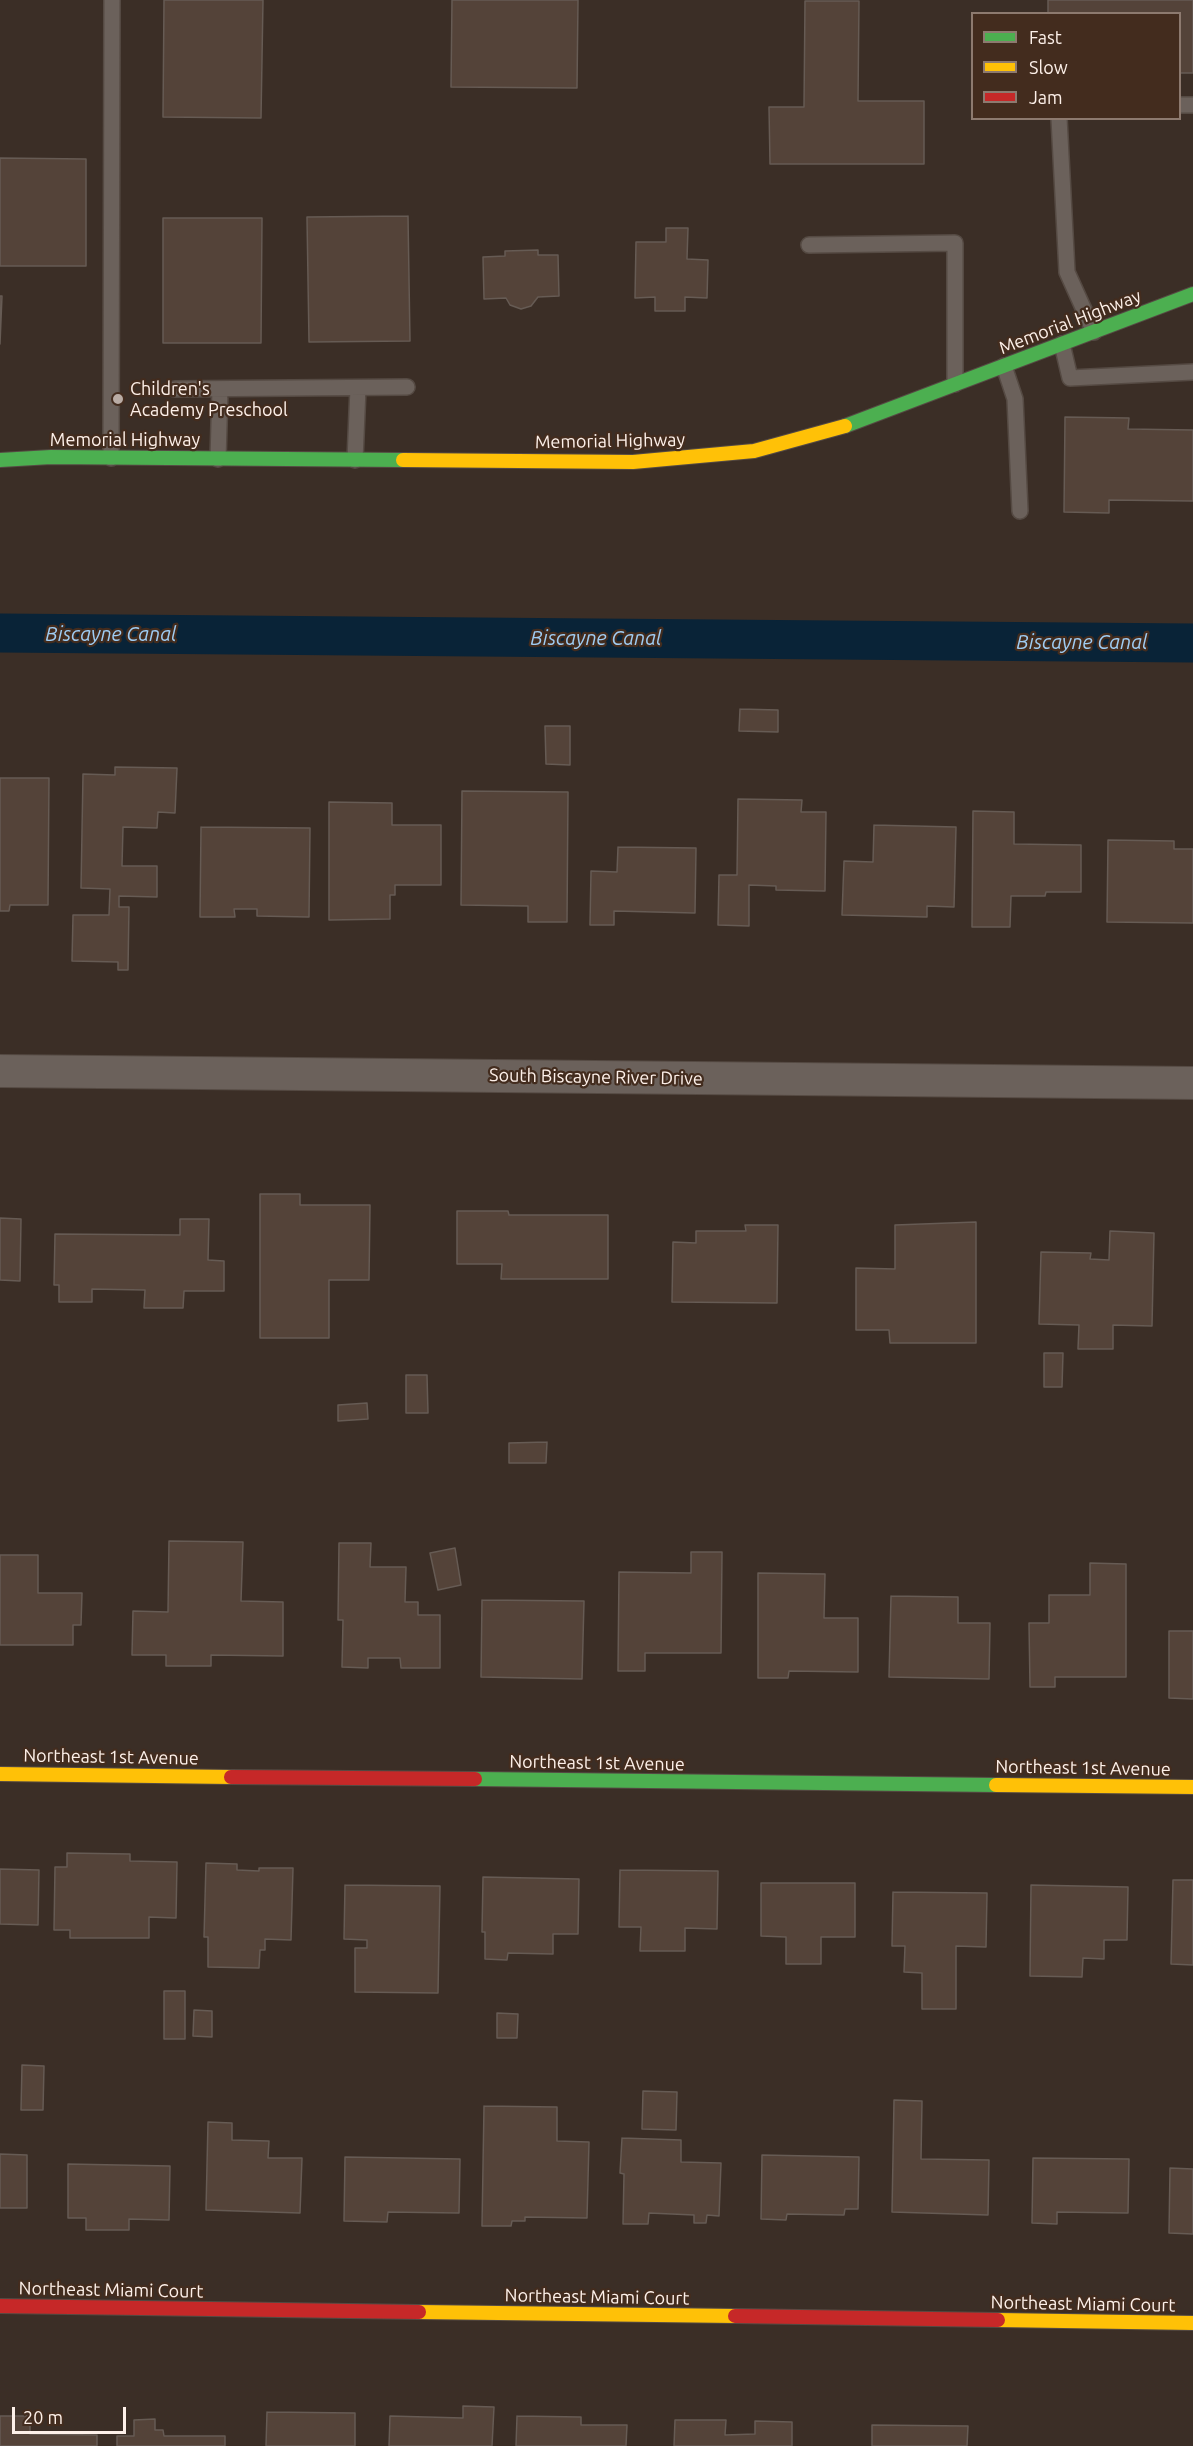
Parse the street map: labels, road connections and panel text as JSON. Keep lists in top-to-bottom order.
{
  "streets": {
    "street": [
      "Memorial Highway",
      "South Biscayne River Drive",
      "Northeast 1st Avenue",
      "Northeast Miami Court"
    ]
  },
  "water": ["Biscayne Canal"],
  "places": ["Children's Academy Preschool"],
  "legend": ["Fast", "Slow", "Jam"],
  "scale_bar": "20 m"
}
